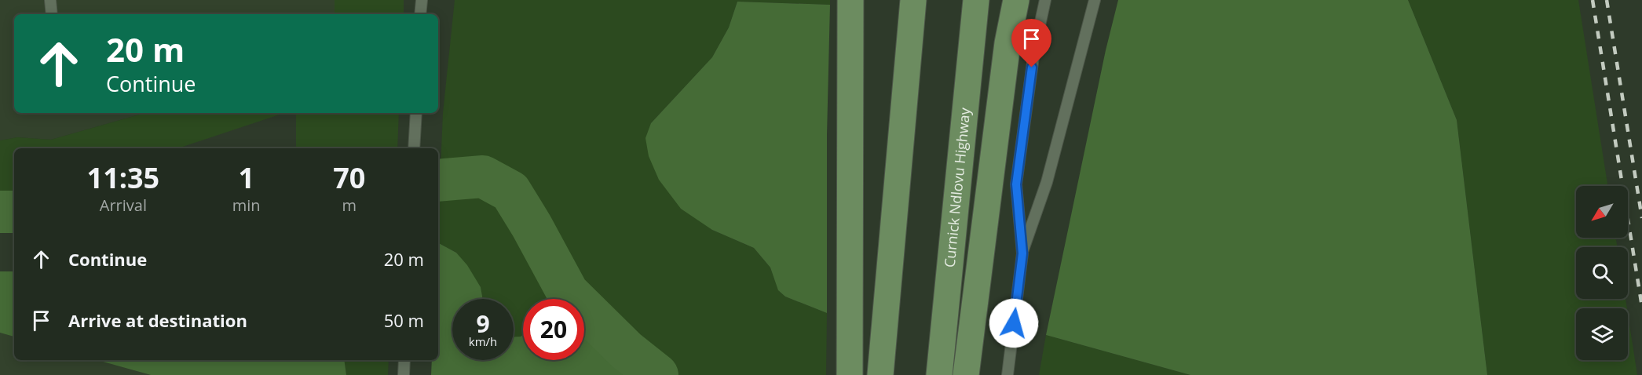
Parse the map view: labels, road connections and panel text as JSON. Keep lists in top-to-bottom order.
{
  "streets": {
    "main road": ["Curnick Ndlovu Highway"]
  },
  "north": "bottom left",
  "page": {
    "turn": ["20 m", "Continue"],
    "eta": [
      "11:35",
      "Arrival",
      "1",
      "min",
      "70",
      "m"
    ],
    "list": [
      {
        "name": "Continue",
        "value": "20 m"
      },
      {
        "name": "Arrive at destination",
        "value": "50 m"
      }
    ],
    "speed": "9 km/h",
    "limit": "20"
  }
}
